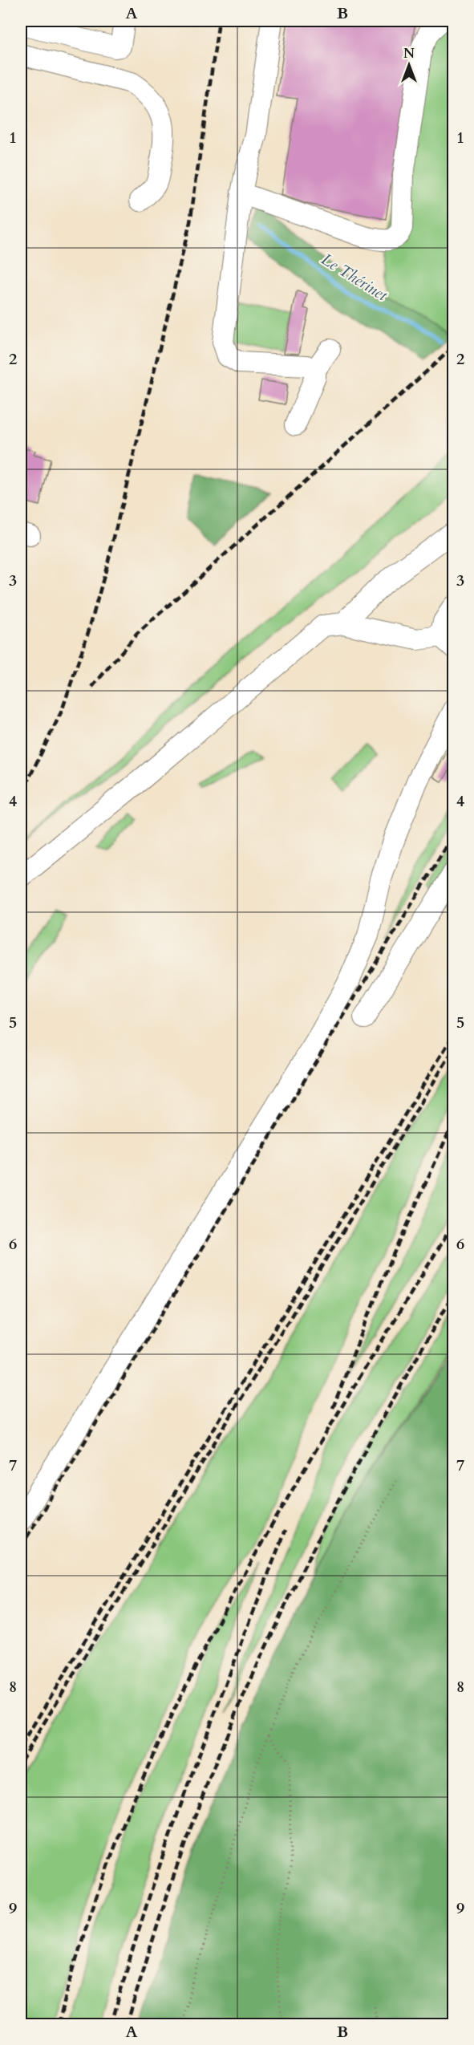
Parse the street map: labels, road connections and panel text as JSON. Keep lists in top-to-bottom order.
{
  "water": ["Le Thérinet"],
  "north": "top",
  "grid": {
    "columns": ["A", "B"],
    "rows": [
      "1",
      "2",
      "3",
      "4",
      "5",
      "6",
      "7",
      "8",
      "9"
    ]
  }
}
